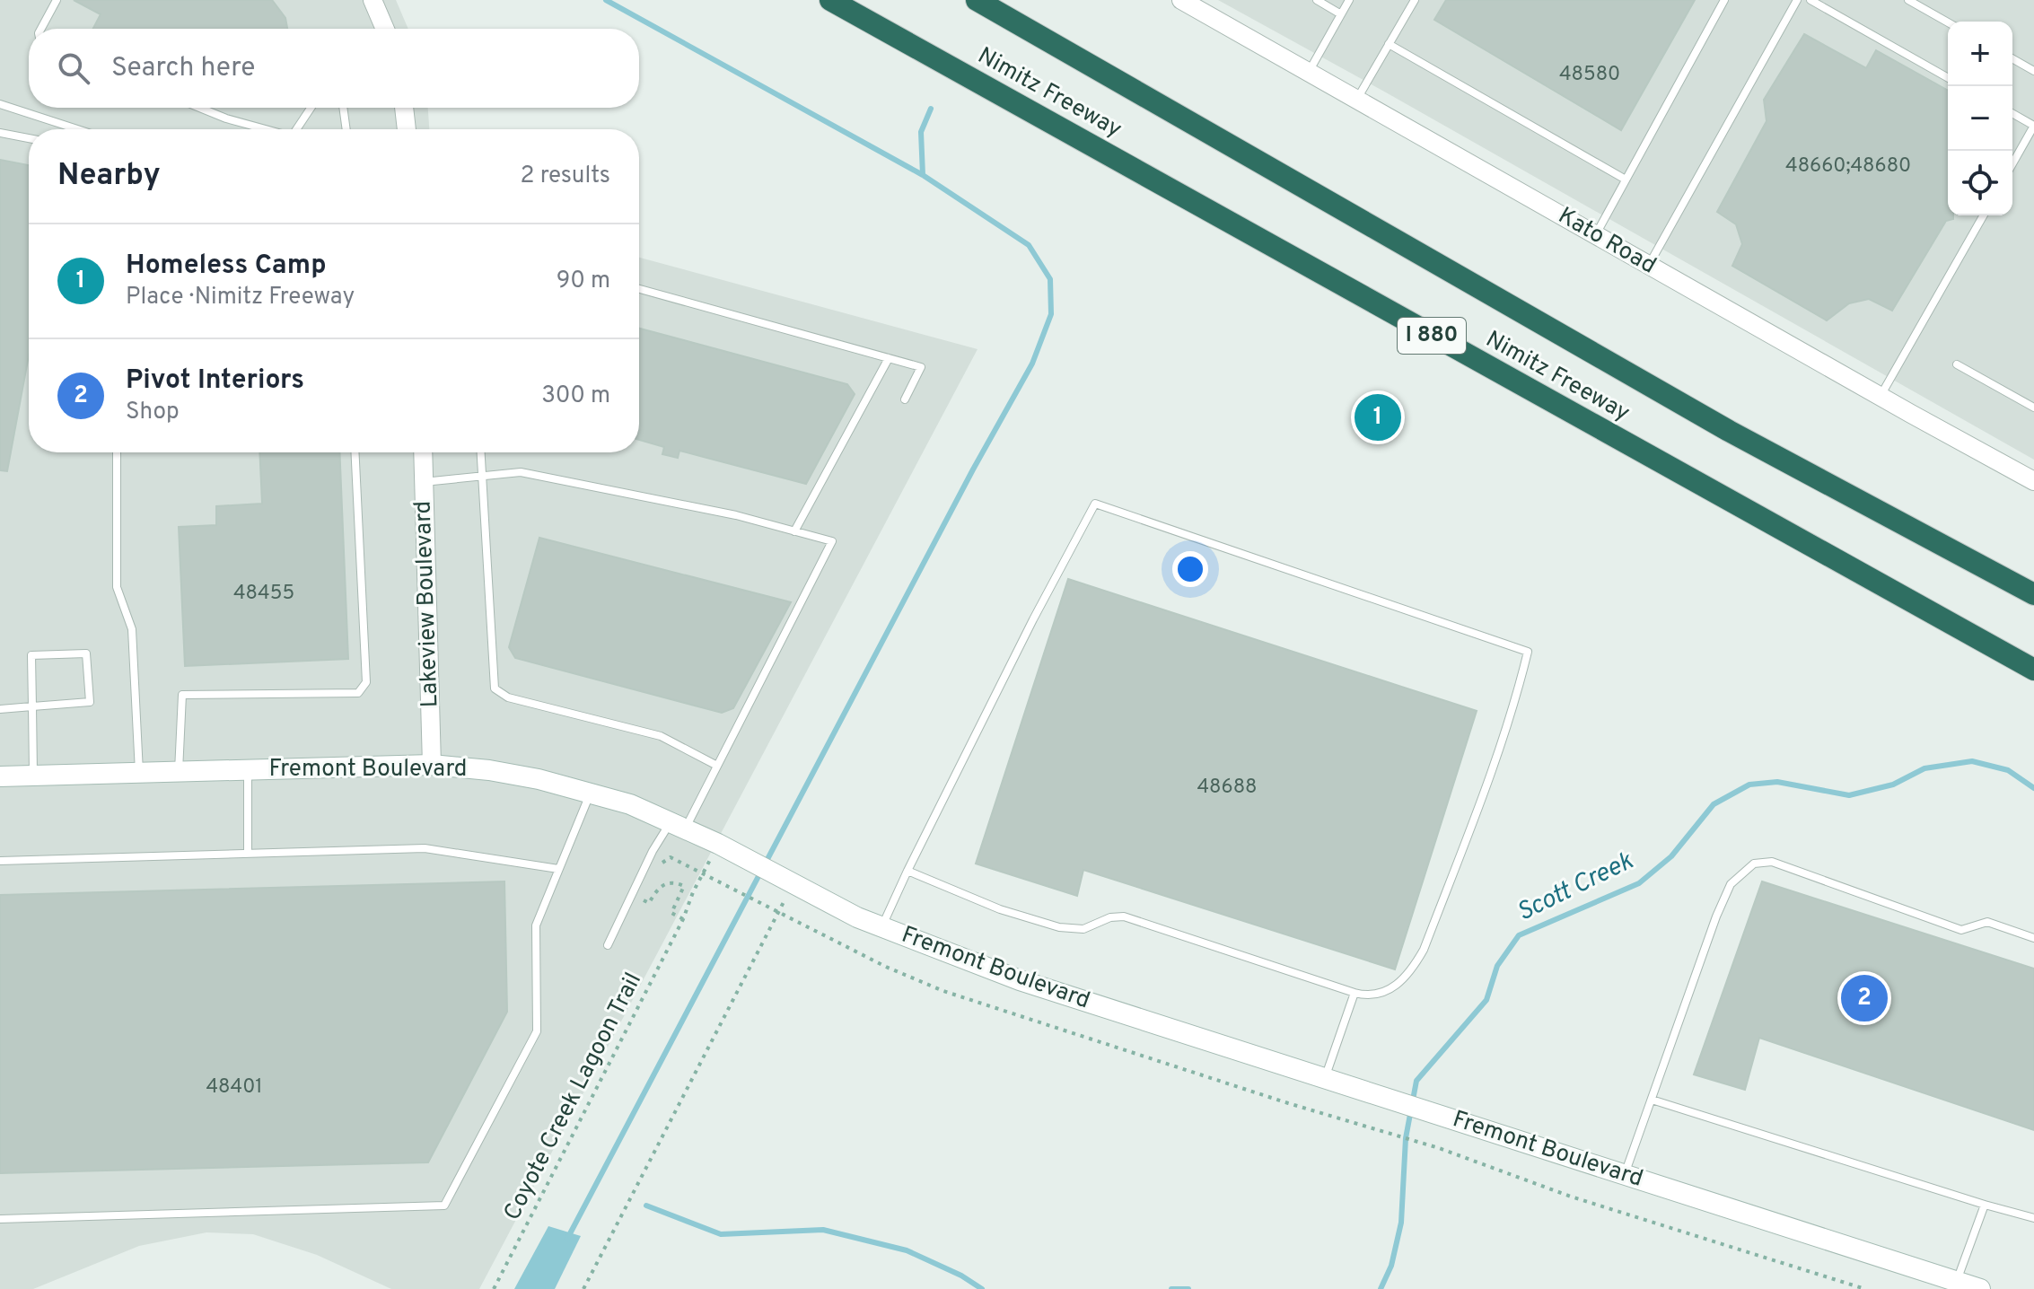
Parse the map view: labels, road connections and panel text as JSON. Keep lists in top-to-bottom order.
{
  "streets": {
    "highway": ["Nimitz Freeway", "I 880"],
    "main road": ["Fremont Boulevard"],
    "street": ["Kato Road", "Lakeview Boulevard"],
    "path": ["Coyote Creek Lagoon Trail"]
  },
  "crossings": [
    ["Lakeview Boulevard", "Fremont Boulevard"],
    ["Fremont Boulevard", "Coyote Creek Lagoon Trail"]
  ],
  "water": ["Scott Creek"],
  "house_numbers": [
    "48580",
    "48660;48680",
    "48455",
    "48688",
    "48401"
  ],
  "page": {
    "map_buttons": ["+", "−"],
    "search": "Search here",
    "heading": ["Nearby", "2 results"],
    "list": [
      {
        "mark": "1",
        "name": "Homeless Camp",
        "note": "Place · Nimitz Freeway",
        "value": "90 m"
      },
      {
        "mark": "2",
        "name": "Pivot Interiors",
        "note": "Shop",
        "value": "300 m"
      }
    ],
    "pins": ["1", "2"]
  }
}
